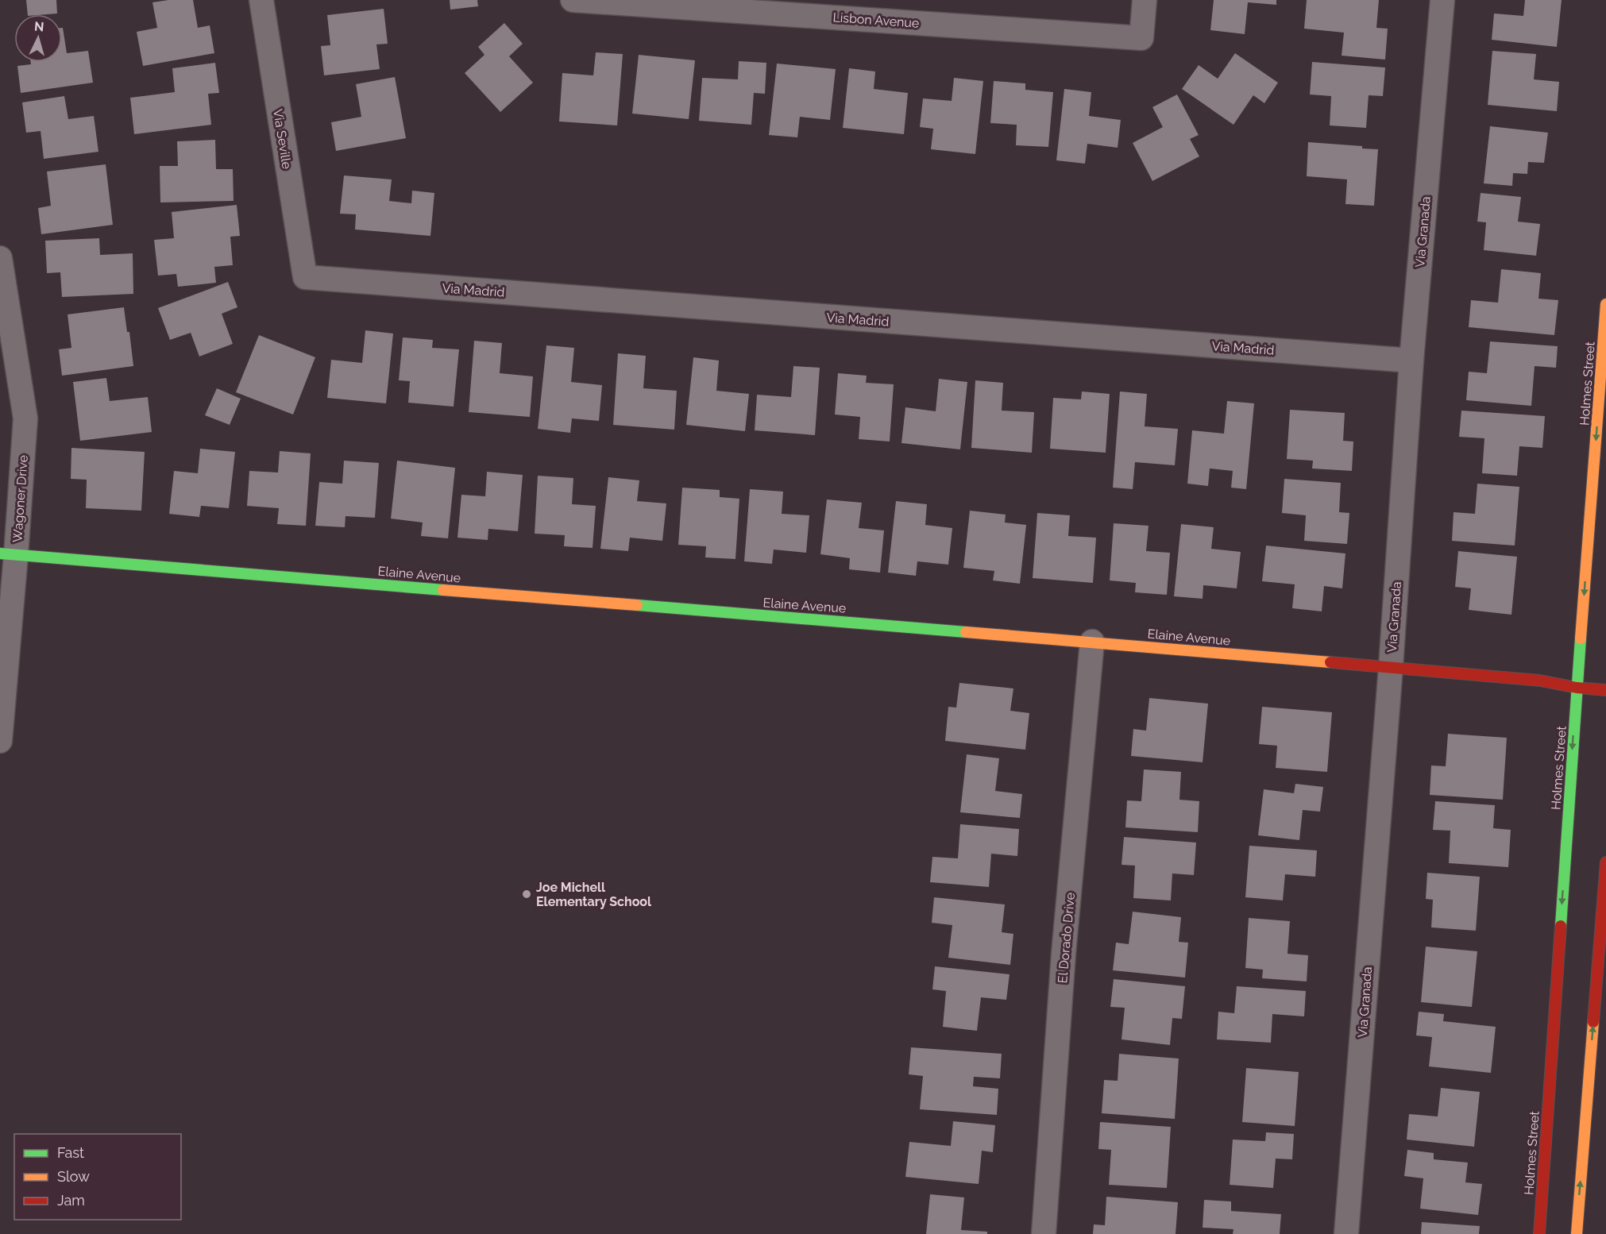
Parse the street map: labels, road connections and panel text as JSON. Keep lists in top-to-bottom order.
{
  "streets": {
    "street": [
      "Lisbon Avenue",
      "Via Seville",
      "Via Granada",
      "Via Madrid",
      "Holmes Street",
      "Wagoner Drive",
      "Elaine Avenue",
      "El Dorado Drive"
    ]
  },
  "crossings": [
    ["Via Seville", "Via Madrid"],
    ["Via Granada", "Via Madrid"],
    ["Via Granada", "Elaine Avenue"],
    ["Holmes Street", "Elaine Avenue"],
    ["Wagoner Drive", "Elaine Avenue"],
    ["Elaine Avenue", "El Dorado Drive"]
  ],
  "places": ["Joe Michell Elementary School"],
  "legend": ["Fast", "Slow", "Jam"],
  "north": "top"
}
